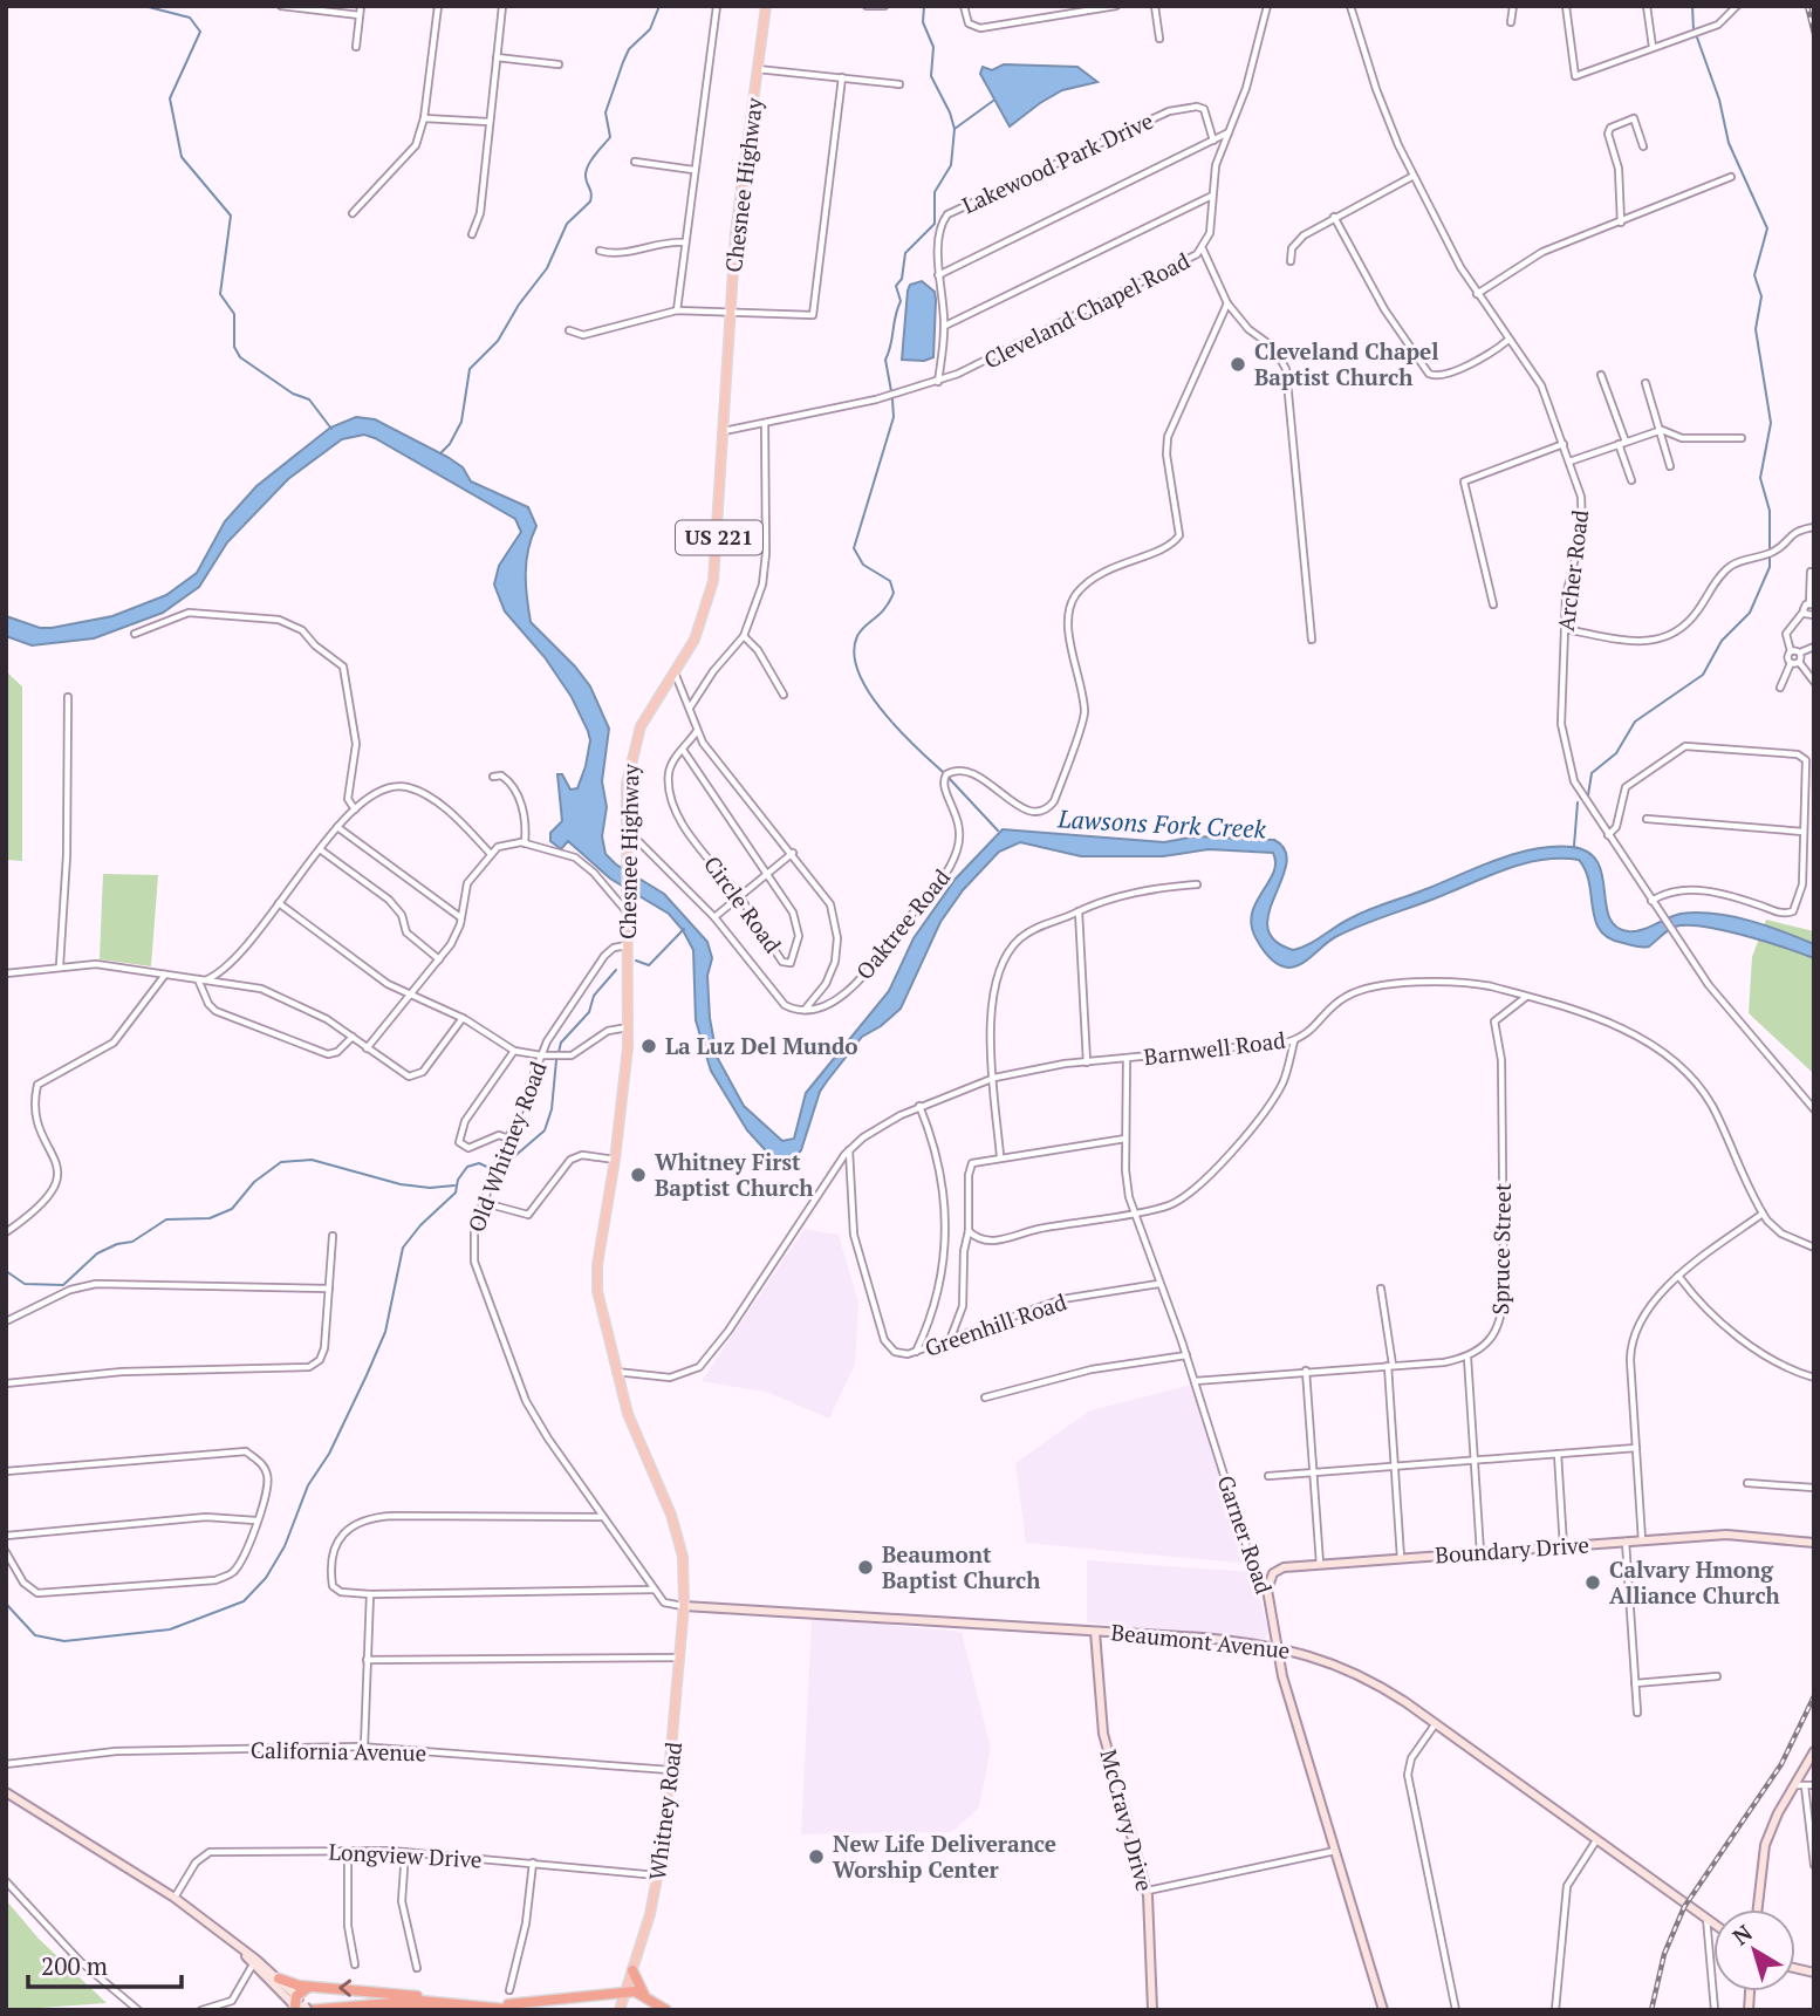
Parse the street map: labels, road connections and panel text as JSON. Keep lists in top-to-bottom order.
{
  "streets": {
    "main road": ["Chesnee Highway", "US 221", "Whitney Road"],
    "street": [
      "Lakewood Park Drive",
      "Cleveland Chapel Road",
      "Archer Road",
      "Circle Road",
      "Oaktree Road",
      "Barnwell Road",
      "Old Whitney Road",
      "Spruce Street",
      "Greenhill Road",
      "Garner Road",
      "Boundary Drive",
      "Beaumont Avenue",
      "California Avenue",
      "McCravy Drive",
      "Longview Drive"
    ]
  },
  "crossings": [
    ["Lakewood Park Drive", "Cleveland Chapel Road"],
    ["Chesnee Highway", "Cleveland Chapel Road"],
    ["Chesnee Highway", "Barnwell Road"],
    ["Chesnee Highway", "Old Whitney Road"],
    ["Chesnee Highway", "Beaumont Avenue"],
    ["Chesnee Highway", "Whitney Road"],
    ["Barnwell Road", "Spruce Street"],
    ["Barnwell Road", "Greenhill Road"],
    ["Barnwell Road", "Garner Road"],
    ["Old Whitney Road", "Beaumont Avenue"],
    ["Old Whitney Road", "Whitney Road"],
    ["Greenhill Road", "Garner Road"],
    ["Garner Road", "Boundary Drive"],
    ["Garner Road", "Beaumont Avenue"],
    ["Beaumont Avenue", "Whitney Road"],
    ["Beaumont Avenue", "McCravy Drive"],
    ["California Avenue", "Whitney Road"],
    ["Whitney Road", "Longview Drive"]
  ],
  "water": ["Lawsons Fork Creek"],
  "places": [
    "Cleveland Chapel Baptist Church",
    "La Luz Del Mundo",
    "Whitney First Baptist Church",
    "Beaumont Baptist Church",
    "Calvary Hmong Alliance Church",
    "New Life Deliverance Worship Center"
  ],
  "scale_bar": "200 m",
  "north": "top left"
}
